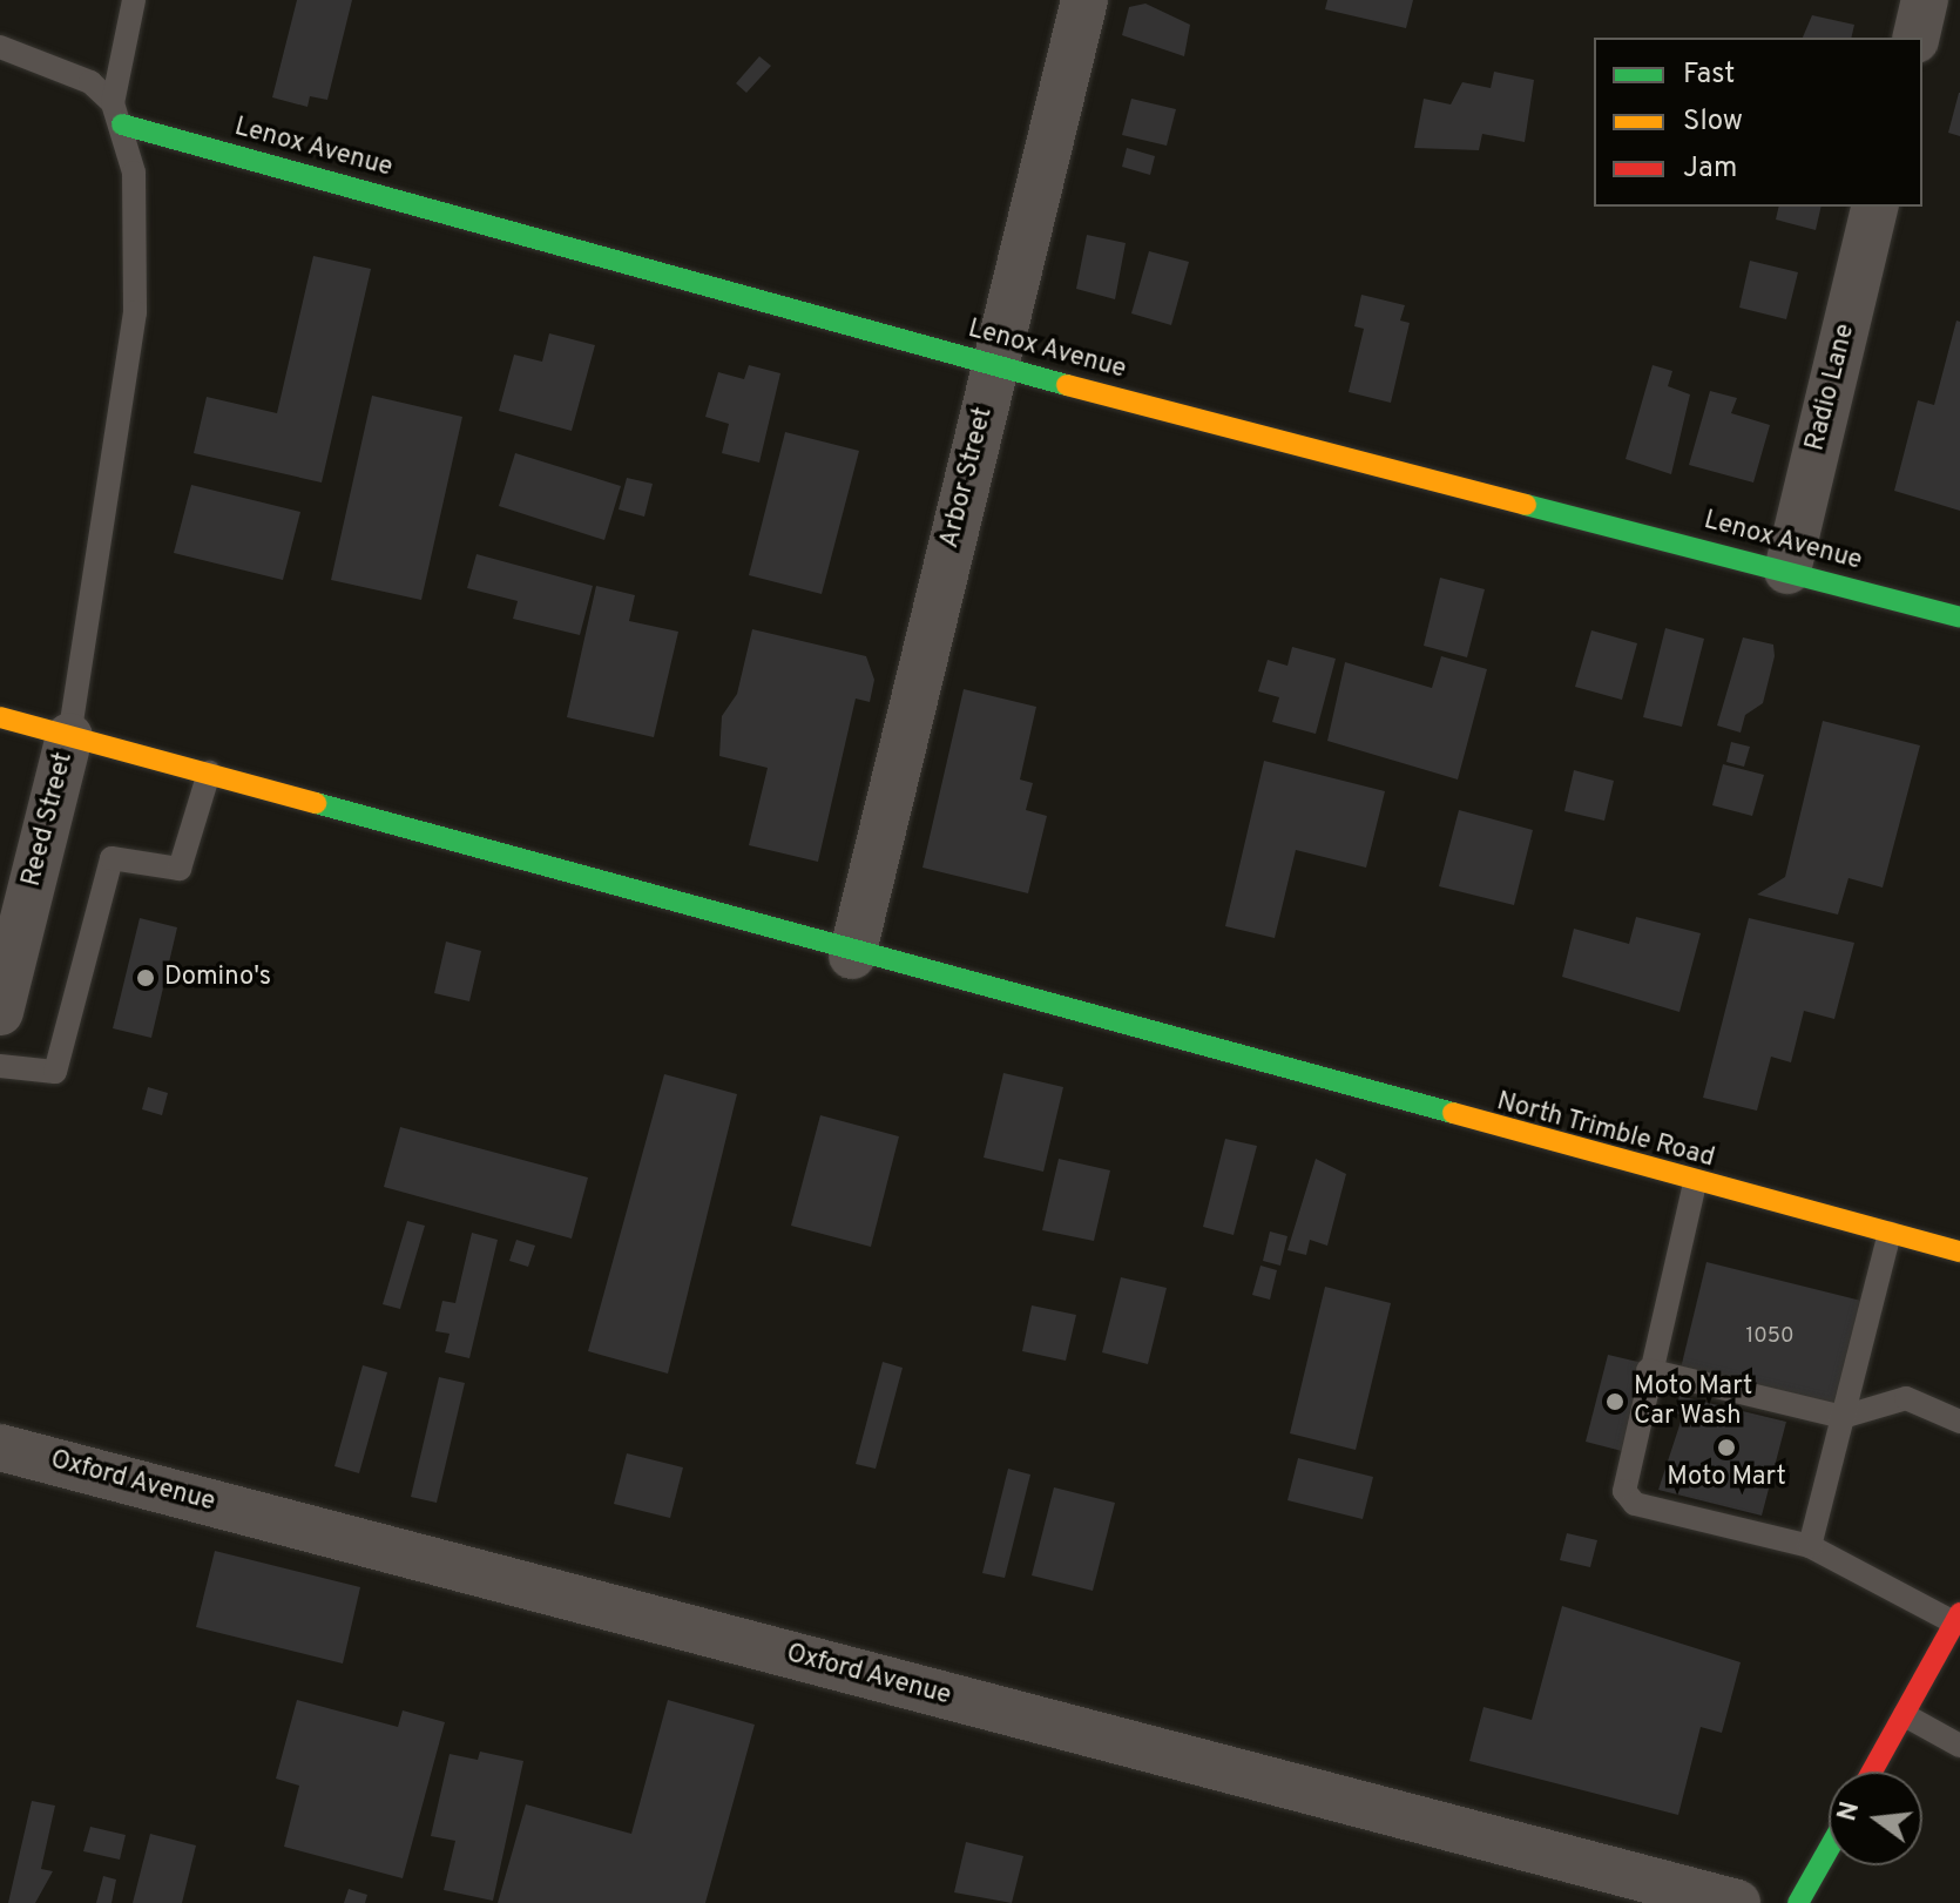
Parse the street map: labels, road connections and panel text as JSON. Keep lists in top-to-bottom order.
{
  "streets": {
    "main road": ["Lenox Avenue", "North Trimble Road"],
    "street": [
      "Radio Lane",
      "Arbor Street",
      "Reed Street",
      "Oxford Avenue"
    ]
  },
  "crossings": [
    ["Lenox Avenue", "Radio Lane"],
    ["Lenox Avenue", "Arbor Street"],
    ["Arbor Street", "North Trimble Road"],
    ["Reed Street", "North Trimble Road"]
  ],
  "places": ["Domino's", "Moto Mart Car Wash", "Moto Mart"],
  "house_numbers": ["1050"],
  "legend": ["Fast", "Slow", "Jam"],
  "north": "left"
}
